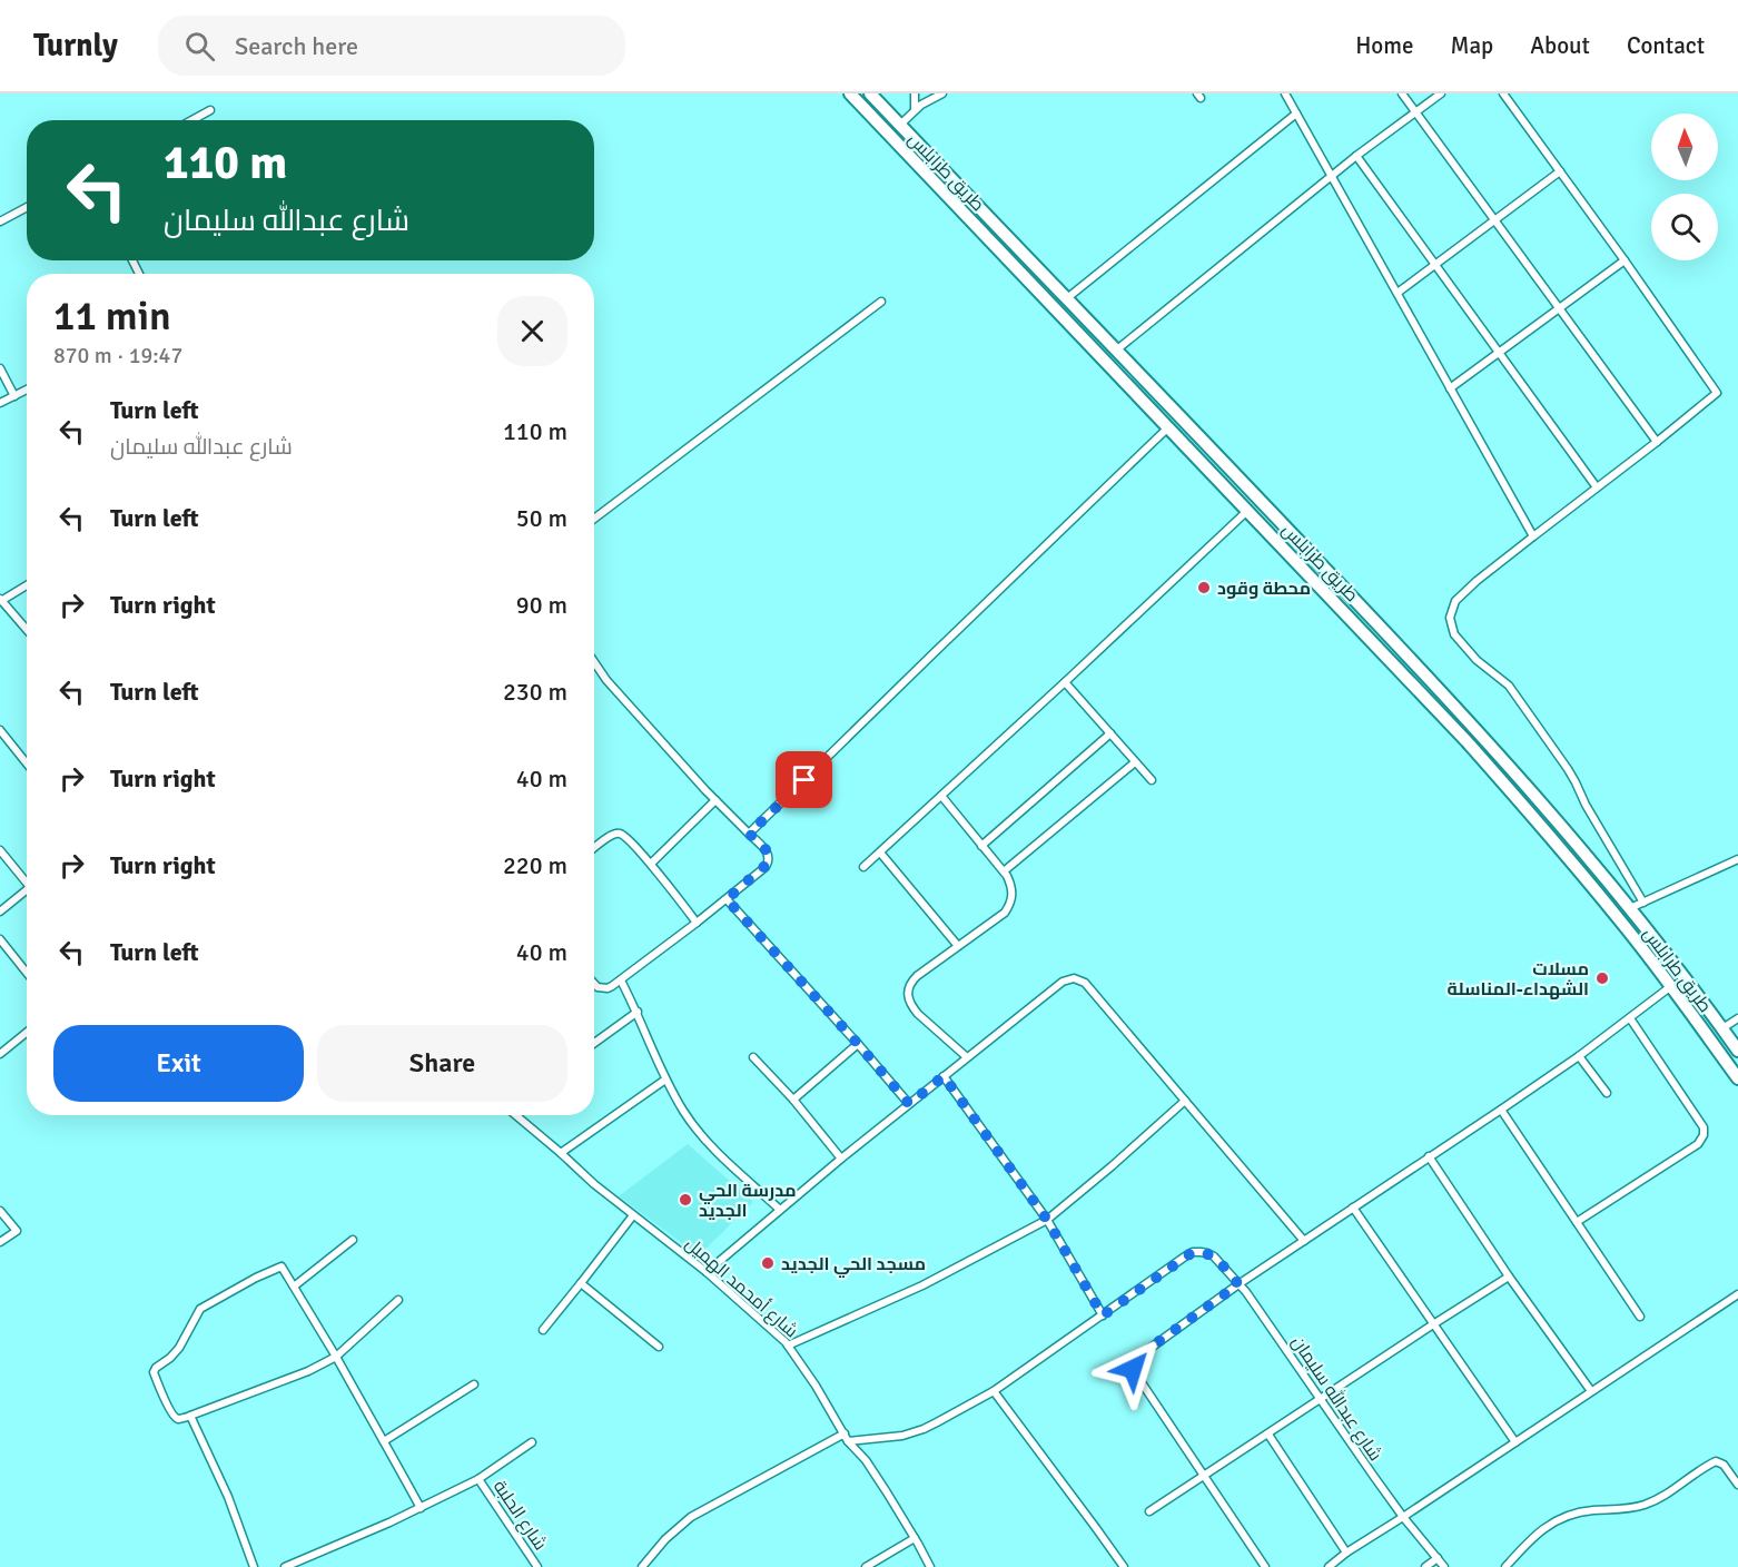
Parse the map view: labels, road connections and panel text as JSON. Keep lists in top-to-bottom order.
{
  "streets": {
    "highway": ["طريق طرابلس"],
    "street": ["شارع أمحمد الهميل", "شارع عبدالله سليمان", "شارع الحلبة"]
  },
  "places": [
    "محطة وقود",
    "مسلات الشهداء-المناسلة",
    "مدرسة الحي الجديد",
    "مسجد الحي الجديد"
  ],
  "north": "top",
  "page": {
    "header": "Turnly",
    "search": "Search here",
    "nav": [
      "Home",
      "Map",
      "About",
      "Contact"
    ],
    "turn": ["110 m", "شارع عبدالله سليمان"],
    "heading": ["11 min", "870 m · 19:47"],
    "list": [
      {
        "name": "Turn left",
        "note": "شارع عبدالله سليمان",
        "value": "110 m"
      },
      {
        "name": "Turn left",
        "value": "50 m"
      },
      {
        "name": "Turn right",
        "value": "90 m"
      },
      {
        "name": "Turn left",
        "value": "230 m"
      },
      {
        "name": "Turn right",
        "value": "40 m"
      },
      {
        "name": "Turn right",
        "value": "220 m"
      },
      {
        "name": "Turn left",
        "value": "40 m"
      }
    ],
    "buttons": ["Exit", "Share"]
  }
}
